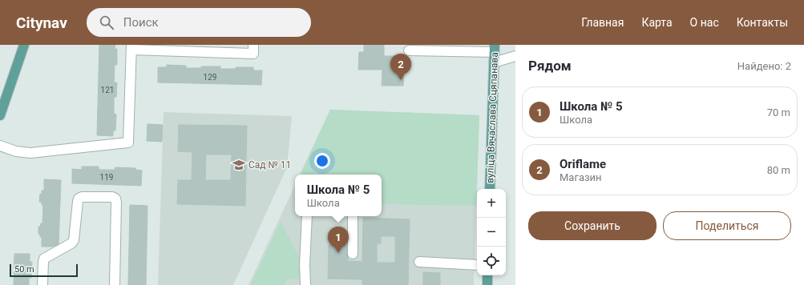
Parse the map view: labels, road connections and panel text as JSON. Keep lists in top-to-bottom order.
{
  "streets": {
    "main road": ["вуліца Вячаслава Сцяпанава"]
  },
  "places": {
    "school or university": ["Сад № 11"]
  },
  "house_numbers": ["129", "121", "119"],
  "scale_bar": "50 m",
  "page": {
    "header": "Citynav",
    "search": "Поиск",
    "nav": [
      "Главная",
      "Карта",
      "О нас",
      "Контакты"
    ],
    "heading": ["Рядом", "Найдено: 2"],
    "pins": ["2", "1"],
    "list": [
      {
        "mark": "1",
        "name": "Школа № 5",
        "note": "Школа",
        "value": "70 m"
      },
      {
        "mark": "2",
        "name": "Oriflame",
        "note": "Магазин",
        "value": "80 m"
      }
    ],
    "popup": ["Школа № 5", "Школа"],
    "map_buttons": ["+", "−"],
    "buttons": ["Сохранить", "Поделиться"],
    "scale": "50 m"
  }
}
